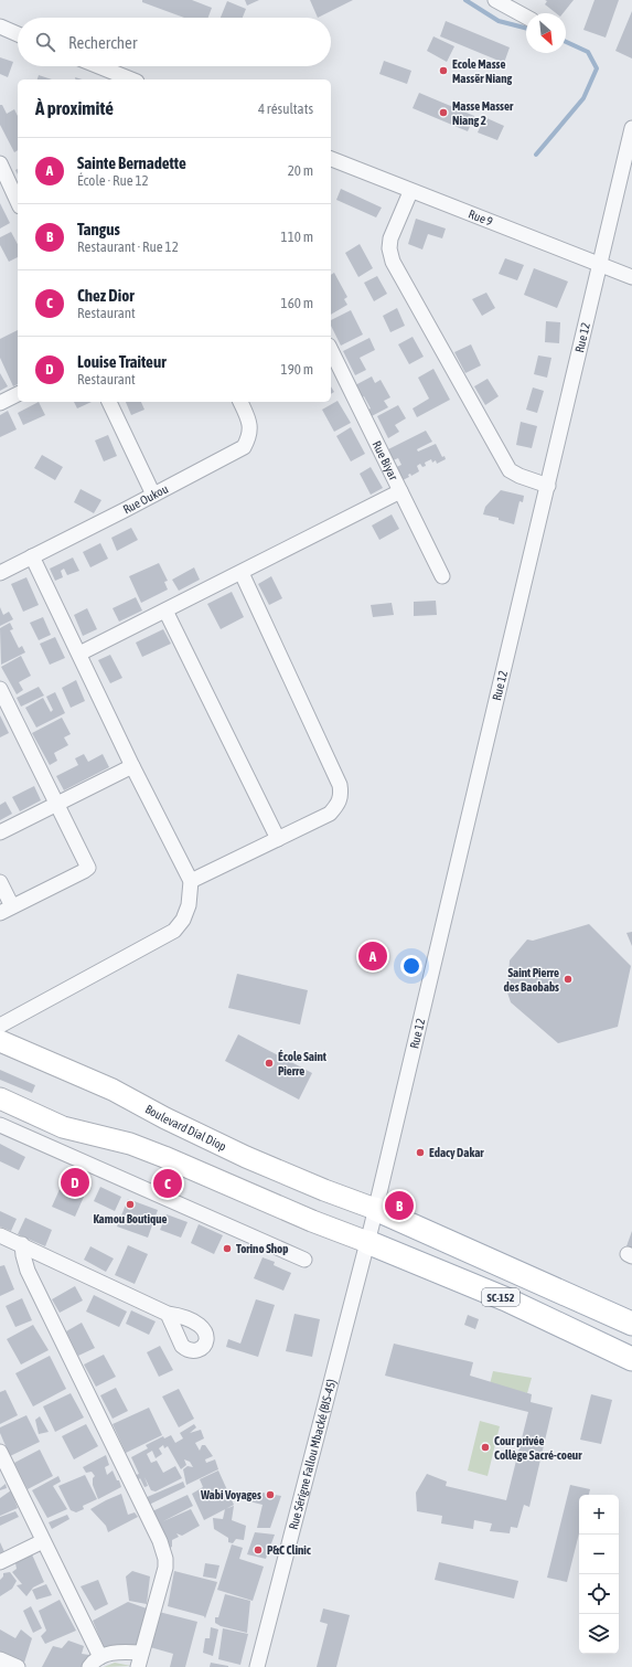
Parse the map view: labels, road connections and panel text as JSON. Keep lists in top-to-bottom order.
{
  "streets": {
    "main road": ["SC-152"],
    "street": [
      "Rue 9",
      "Rue 12",
      "Rue Biyar",
      "Rue Oukou",
      "Boulevard Dial Diop",
      "Rue Sérigne Fallou Mbacké (BIS-45)"
    ]
  },
  "crossings": [
    ["Rue 9", "Rue 12"],
    ["Rue 12", "Boulevard Dial Diop"],
    ["Rue 12", "SC-152"],
    ["Rue 12", "Rue Sérigne Fallou Mbacké (BIS-45)"],
    ["SC-152", "Rue Sérigne Fallou Mbacké (BIS-45)"]
  ],
  "places": [
    "Ecole Masse Massër Niang",
    "Masse Masser Niang 2",
    "Saint Pierre des Baobabs",
    "École Saint Pierre",
    "Edacy Dakar",
    "Kamou Boutique",
    "Torino Shop",
    "Cour privée Collège Sacré-coeur",
    "Wabi Voyages",
    "P&C Clinic"
  ],
  "north": "bottom right",
  "page": {
    "search": "Rechercher",
    "heading": ["À proximité", "4 résultats"],
    "list": [
      {
        "mark": "A",
        "name": "Sainte Bernadette",
        "note": "École · Rue 12",
        "value": "20 m"
      },
      {
        "mark": "B",
        "name": "Tangus",
        "note": "Restaurant · Rue 12",
        "value": "110 m"
      },
      {
        "mark": "C",
        "name": "Chez Dior",
        "note": "Restaurant",
        "value": "160 m"
      },
      {
        "mark": "D",
        "name": "Louise Traiteur",
        "note": "Restaurant",
        "value": "190 m"
      }
    ],
    "pins": [
      "A",
      "D",
      "C",
      "B"
    ],
    "map_buttons": ["+", "−"]
  }
}
